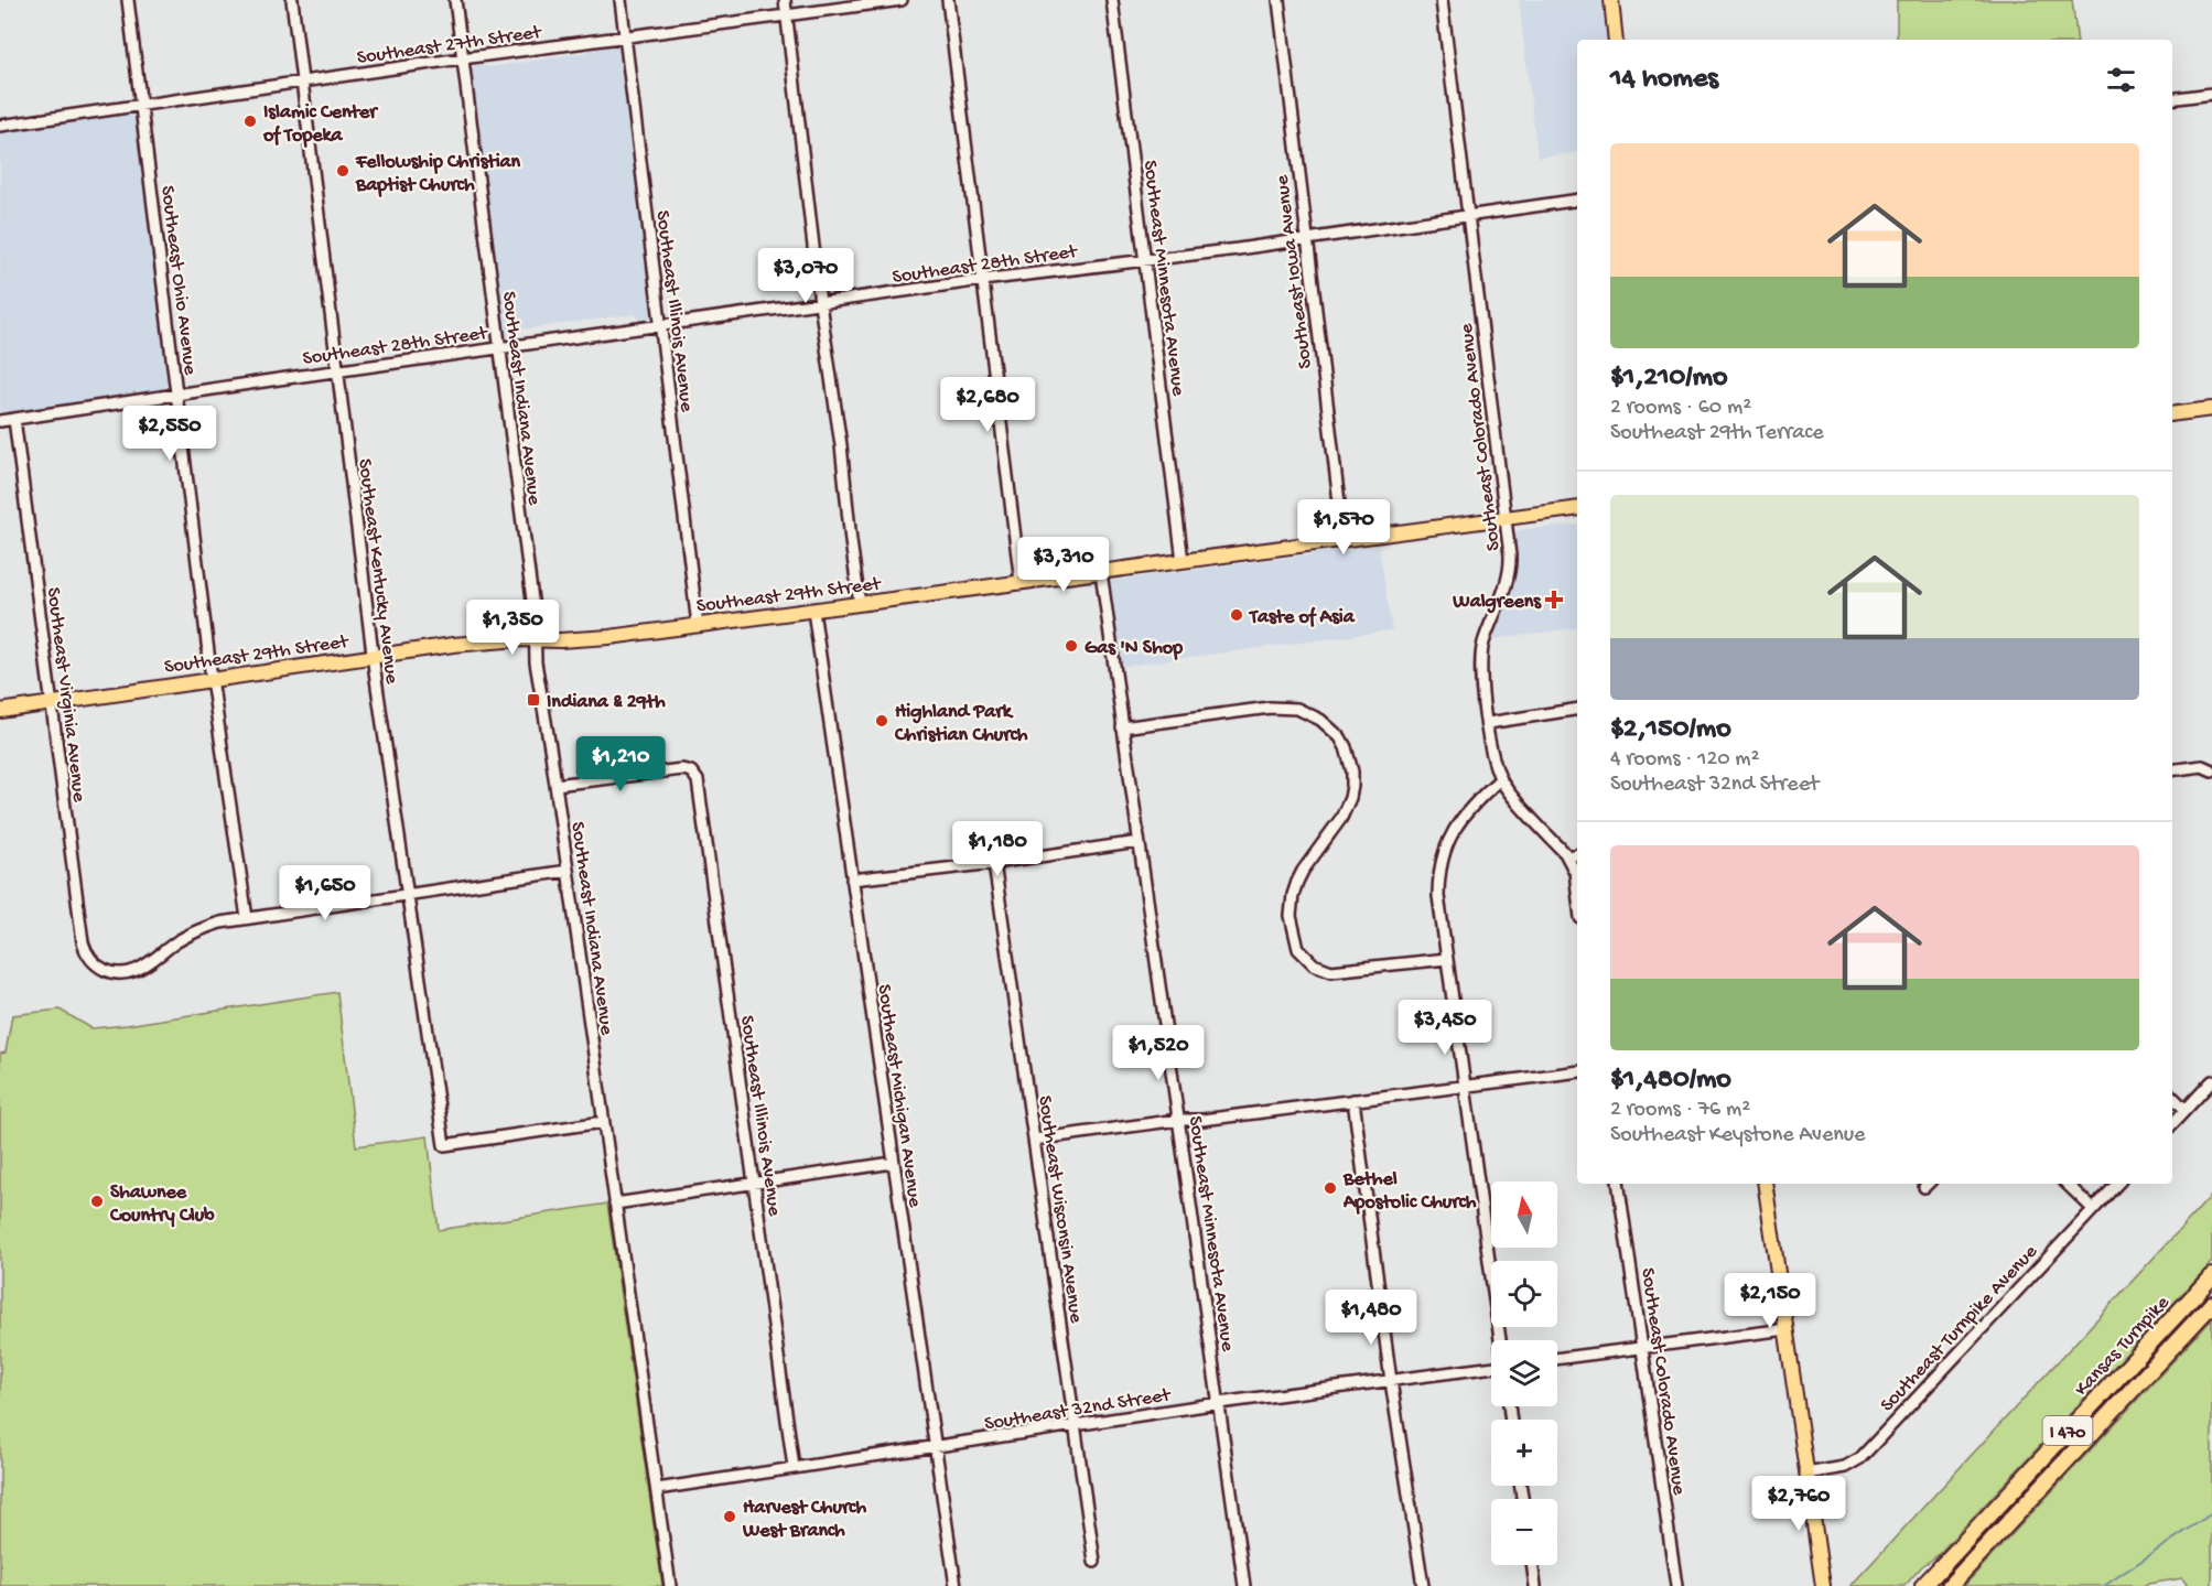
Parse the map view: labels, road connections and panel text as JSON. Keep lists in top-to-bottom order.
{
  "streets": {
    "highway": ["Kansas Turnpike", "I 470"],
    "main road": ["Southeast 29th Street"],
    "street": [
      "Southeast 27th Street",
      "Southeast 28th Street",
      "Southeast Iowa Avenue",
      "Southeast Minnesota Avenue",
      "Southeast Ohio Avenue",
      "Southeast Illinois Avenue",
      "Southeast Indiana Avenue",
      "Southeast Colorado Avenue",
      "Southeast Kentucky Avenue",
      "Southeast Virginia Avenue",
      "Southeast Michigan Avenue",
      "Southeast Wisconsin Avenue",
      "Southeast Turnpike Avenue",
      "Southeast 32nd Street"
    ]
  },
  "crossings": [
    ["Southeast 27th Street", "Southeast Ohio Avenue"],
    ["Southeast 27th Street", "Southeast Illinois Avenue"],
    ["Southeast 27th Street", "Southeast Indiana Avenue"],
    ["Southeast 27th Street", "Southeast Kentucky Avenue"],
    ["Southeast 28th Street", "Southeast Iowa Avenue"],
    ["Southeast 28th Street", "Southeast Minnesota Avenue"],
    ["Southeast 28th Street", "Southeast Ohio Avenue"],
    ["Southeast 28th Street", "Southeast Illinois Avenue"],
    ["Southeast 28th Street", "Southeast Indiana Avenue"],
    ["Southeast 28th Street", "Southeast Colorado Avenue"],
    ["Southeast 28th Street", "Southeast Kentucky Avenue"],
    ["Southeast 28th Street", "Southeast Virginia Avenue"],
    ["Southeast Iowa Avenue", "Southeast 29th Street"],
    ["Southeast Minnesota Avenue", "Southeast 29th Street"],
    ["Southeast Minnesota Avenue", "Southeast 32nd Street"],
    ["Southeast Ohio Avenue", "Southeast 29th Street"],
    ["Southeast Ohio Avenue", "Southeast Virginia Avenue"],
    ["Southeast Illinois Avenue", "Southeast Indiana Avenue"],
    ["Southeast Illinois Avenue", "Southeast 29th Street"],
    ["Southeast Illinois Avenue", "Southeast 32nd Street"],
    ["Southeast Indiana Avenue", "Southeast Kentucky Avenue"],
    ["Southeast Indiana Avenue", "Southeast 29th Street"],
    ["Southeast Indiana Avenue", "Southeast 32nd Street"],
    ["Southeast Colorado Avenue", "Southeast 29th Street"],
    ["Southeast Kentucky Avenue", "Southeast 29th Street"],
    ["Southeast 29th Street", "Southeast Virginia Avenue"],
    ["Southeast 29th Street", "Southeast Michigan Avenue"],
    ["Southeast Michigan Avenue", "Southeast 32nd Street"],
    ["Southeast Wisconsin Avenue", "Southeast 32nd Street"]
  ],
  "places": {
    "other": [
      "Islamic Center of Topeka",
      "Fellowship Christian Baptist Church",
      "Taste of Asia",
      "Gas 'N Shop",
      "Highland Park Christian Church",
      "Bethel Apostolic Church",
      "Shawnee Country Club",
      "Harvest Church West Branch"
    ],
    "health": ["Walgreens"],
    "transit": ["Indiana & 29th"]
  },
  "north": "top",
  "page": {
    "heading": "14 homes",
    "list": [
      {
        "name": "$1,210/mo",
        "note": "2 rooms · 60 m² · Southeast 29th Terrace"
      },
      {
        "name": "$2,150/mo",
        "note": "4 rooms · 120 m² · Southeast 32nd Street"
      },
      {
        "name": "$1,480/mo",
        "note": "2 rooms · 76 m² · Southeast Keystone Avenue"
      }
    ],
    "price": [
      "$3,070",
      "$2,680",
      "$2,550",
      "$1,570",
      "$3,310",
      "$1,350",
      "$1,210",
      "$1,180",
      "$1,650",
      "$3,450",
      "$1,520",
      "$2,150",
      "$1,480",
      "$2,760"
    ],
    "map_buttons": ["+", "−"]
  }
}
